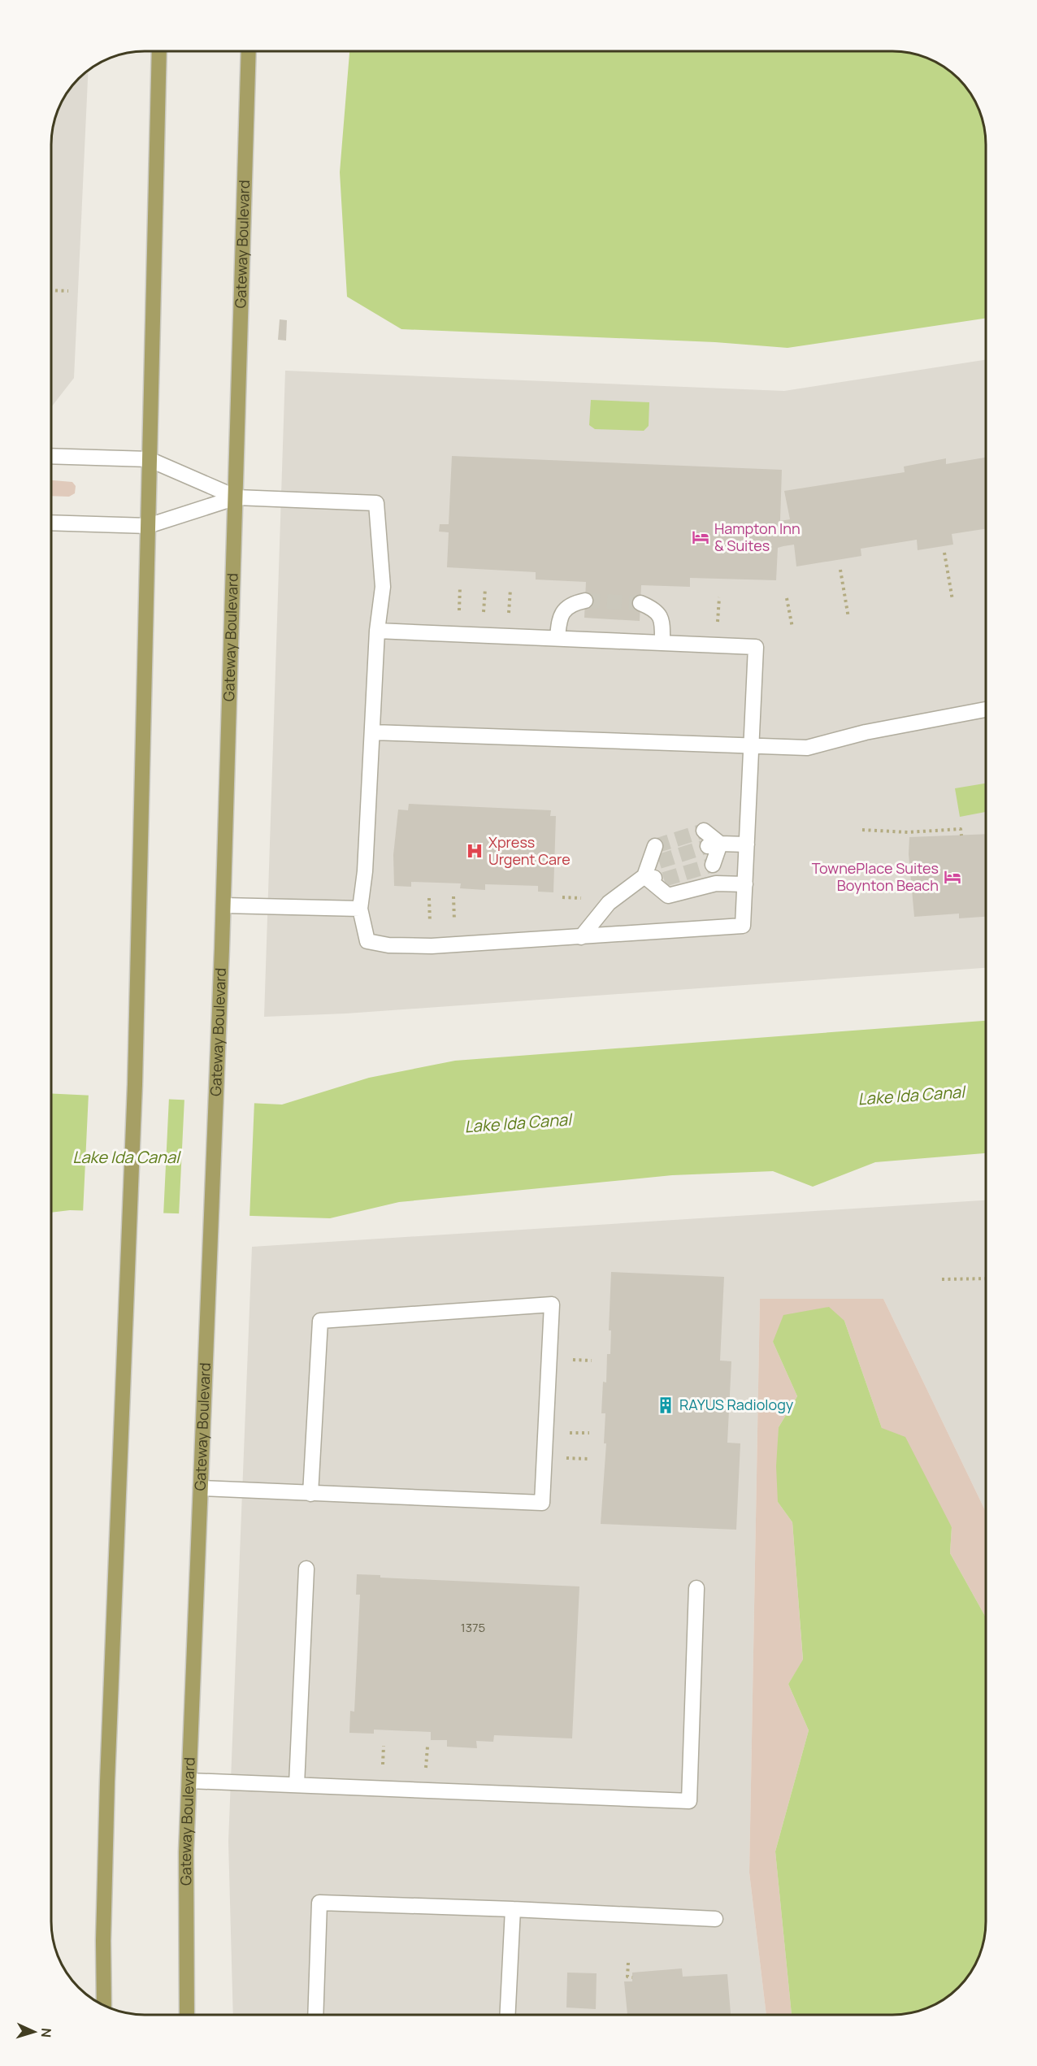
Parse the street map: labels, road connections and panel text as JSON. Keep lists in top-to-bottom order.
{
  "streets": {
    "main road": ["Gateway Boulevard"]
  },
  "water": ["Lake Ida Canal"],
  "places": {
    "hotel": ["Hampton Inn & Suites", "TownePlace Suites Boynton Beach"],
    "hospital": ["Xpress Urgent Care"],
    "building": ["RAYUS Radiology"]
  },
  "house_numbers": ["1375"],
  "north": "right"
}
